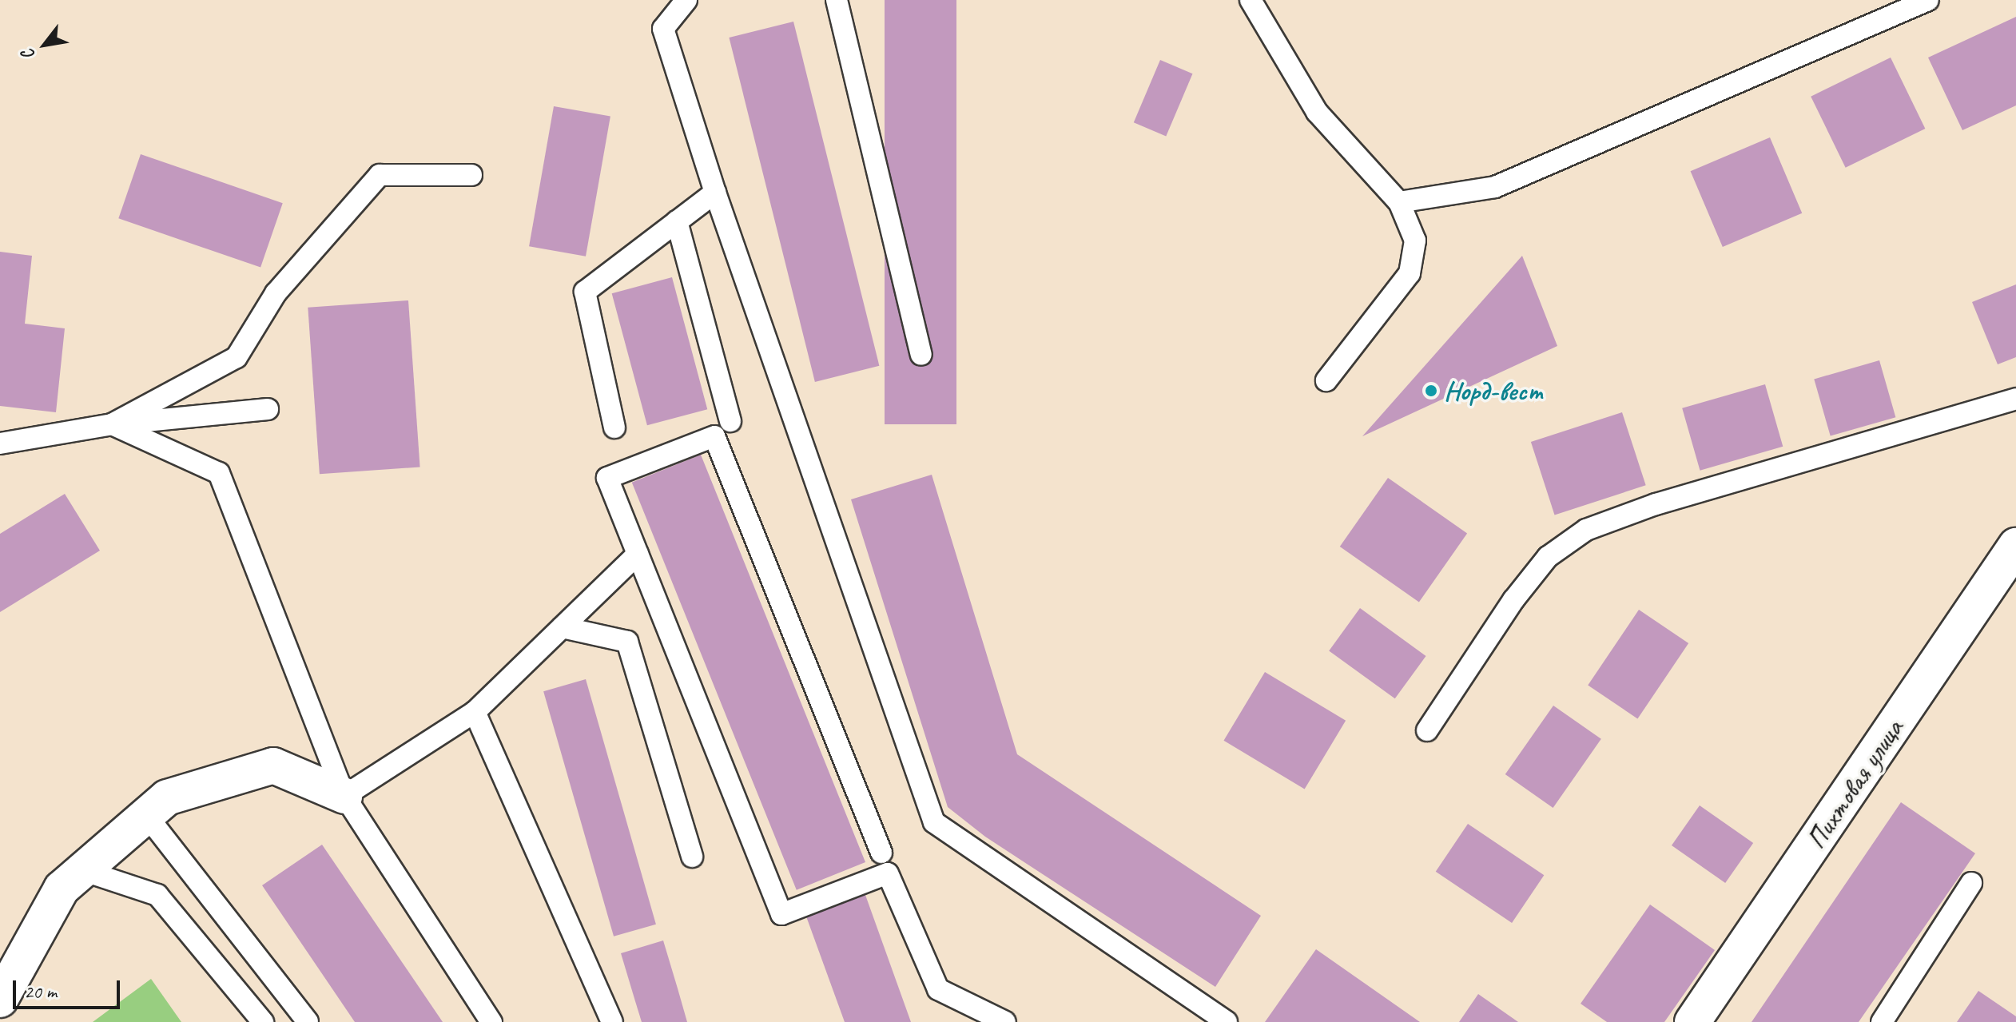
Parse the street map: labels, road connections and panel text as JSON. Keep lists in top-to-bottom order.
{
  "streets": {
    "street": ["Пихтовая улица"]
  },
  "places": ["Норд-вест"],
  "scale_bar": "20 m",
  "north": "bottom left"
}
